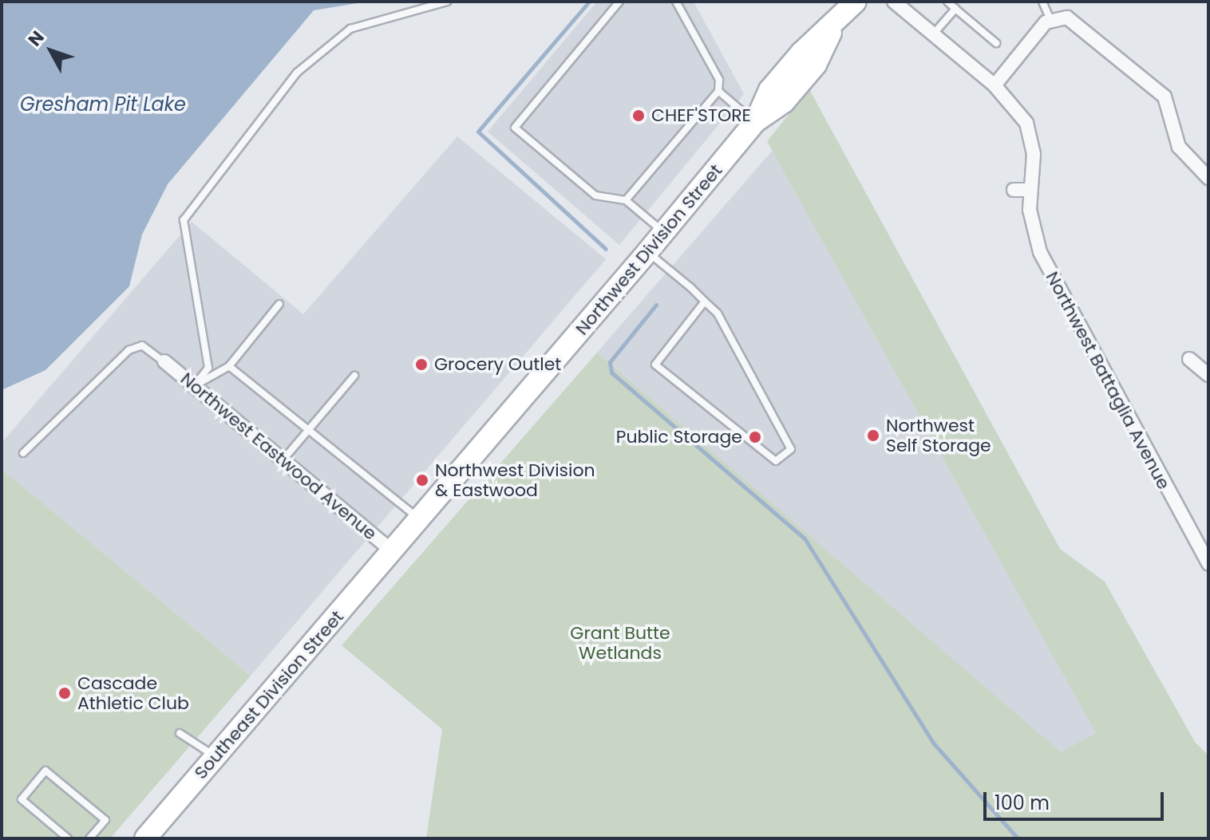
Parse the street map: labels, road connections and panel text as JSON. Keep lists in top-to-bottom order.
{
  "streets": {
    "main road": ["Northwest Division Street", "Southeast Division Street"],
    "street": ["Northwest Battaglia Avenue", "Northwest Eastwood Avenue"]
  },
  "crossings": [
    ["Northwest Division Street", "Northwest Eastwood Avenue"],
    ["Northwest Division Street", "Southeast Division Street"],
    ["Northwest Eastwood Avenue", "Southeast Division Street"]
  ],
  "water": ["Gresham Pit Lake"],
  "parks": ["Grant Butte Wetlands"],
  "places": [
    "CHEF'STORE",
    "Grocery Outlet",
    "Northwest Self Storage",
    "Public Storage",
    "Northwest Division & Eastwood",
    "Cascade Athletic Club"
  ],
  "scale_bar": "100 m",
  "north": "top left"
}
